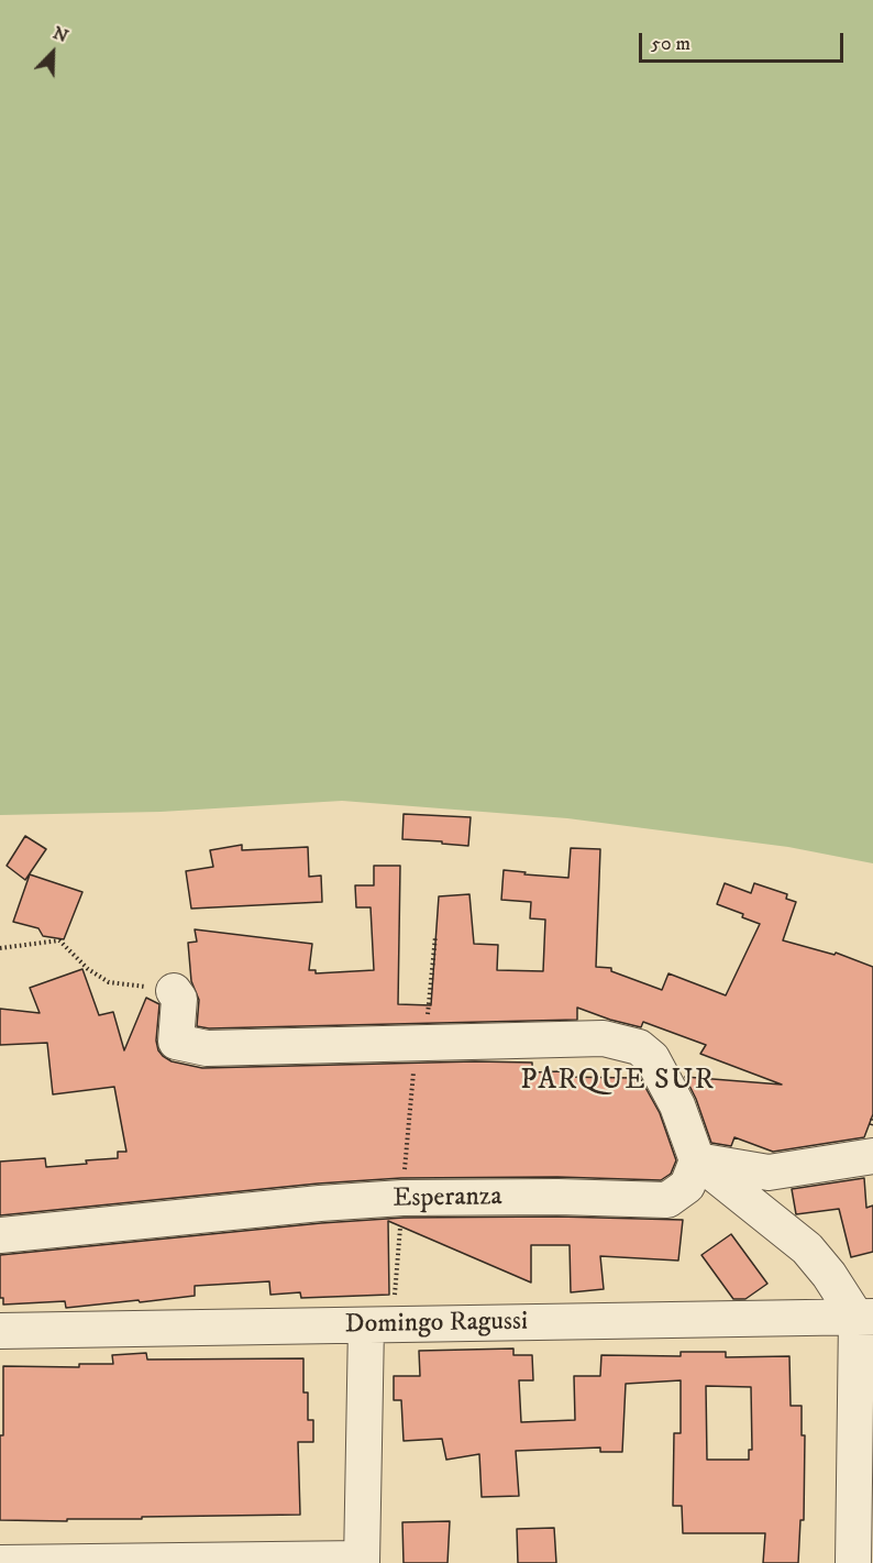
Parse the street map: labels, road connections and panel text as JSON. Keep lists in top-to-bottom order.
{
  "streets": {
    "street": ["Esperanza", "Domingo Ragussi"]
  },
  "districts": ["PARQUE SUR"],
  "scale_bar": "50 m",
  "north": "top right"
}
